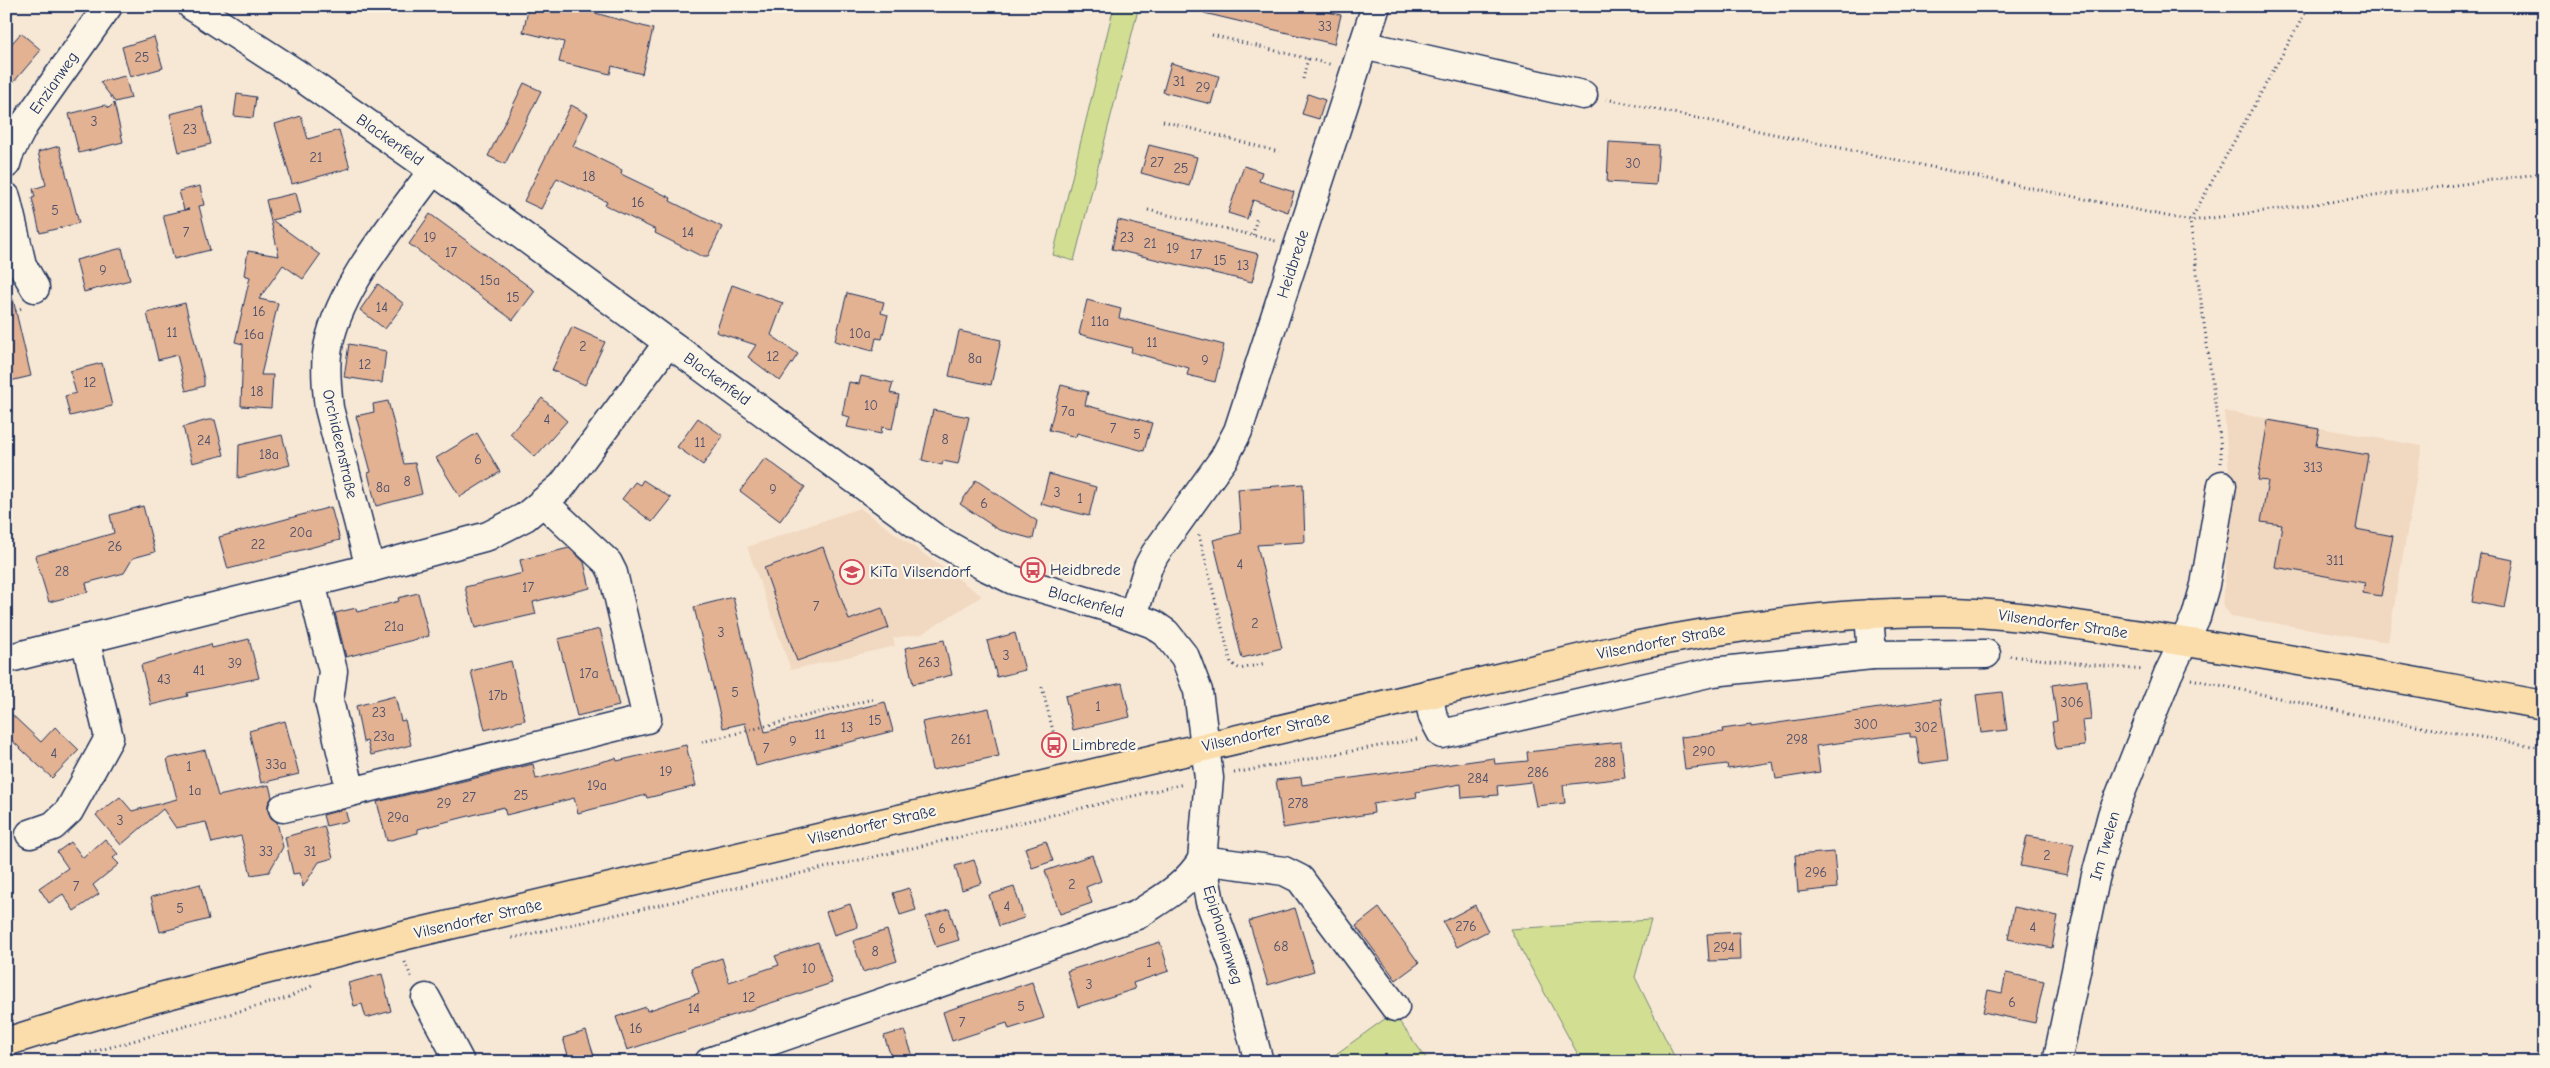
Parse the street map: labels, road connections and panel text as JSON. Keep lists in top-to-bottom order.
{
  "streets": {
    "main road": ["Vilsendorfer Straße"],
    "street": [
      "Enzianweg",
      "Blackenfeld",
      "Heidbrede",
      "Orchideenstraße",
      "Im Twelen",
      "Epiphanienweg"
    ]
  },
  "crossings": [
    ["Blackenfeld", "Heidbrede"],
    ["Blackenfeld", "Orchideenstraße"],
    ["Blackenfeld", "Vilsendorfer Straße"],
    ["Blackenfeld", "Epiphanienweg"],
    ["Vilsendorfer Straße", "Im Twelen"],
    ["Vilsendorfer Straße", "Epiphanienweg"]
  ],
  "places": {
    "bus stop": ["Heidbrede", "Limbrede"],
    "school or university": ["KiTa Vilsendorf"]
  },
  "house_numbers": [
    "33",
    "25",
    "31",
    "29",
    "3",
    "23",
    "21",
    "27",
    "30",
    "25",
    "18",
    "16",
    "5",
    "7",
    "14",
    "19",
    "23",
    "21",
    "19",
    "17",
    "17",
    "15",
    "13",
    "9",
    "15a",
    "15",
    "14",
    "16",
    "11a",
    "11",
    "10a",
    "16a",
    "11",
    "2",
    "12",
    "8a",
    "9",
    "12",
    "12",
    "18",
    "10",
    "7a",
    "4",
    "7",
    "5",
    "8",
    "24",
    "11",
    "18a",
    "6",
    "313",
    "8",
    "8a",
    "9",
    "3",
    "1",
    "6",
    "20a",
    "22",
    "26",
    "311",
    "4",
    "28",
    "17",
    "7",
    "2",
    "21a",
    "3",
    "3",
    "263",
    "39",
    "41",
    "17a",
    "43",
    "5",
    "17b",
    "306",
    "1",
    "23",
    "15",
    "300",
    "13",
    "302",
    "11",
    "23a",
    "261",
    "298",
    "9",
    "7",
    "290",
    "4",
    "288",
    "33a",
    "1",
    "19",
    "286",
    "284",
    "19a",
    "1a",
    "25",
    "27",
    "29",
    "278",
    "29a",
    "3",
    "33",
    "31",
    "2",
    "296",
    "2",
    "7",
    "4",
    "5",
    "276",
    "4",
    "6",
    "68",
    "294",
    "8",
    "1",
    "10",
    "3",
    "12",
    "6",
    "5",
    "14",
    "7",
    "16"
  ]
}
